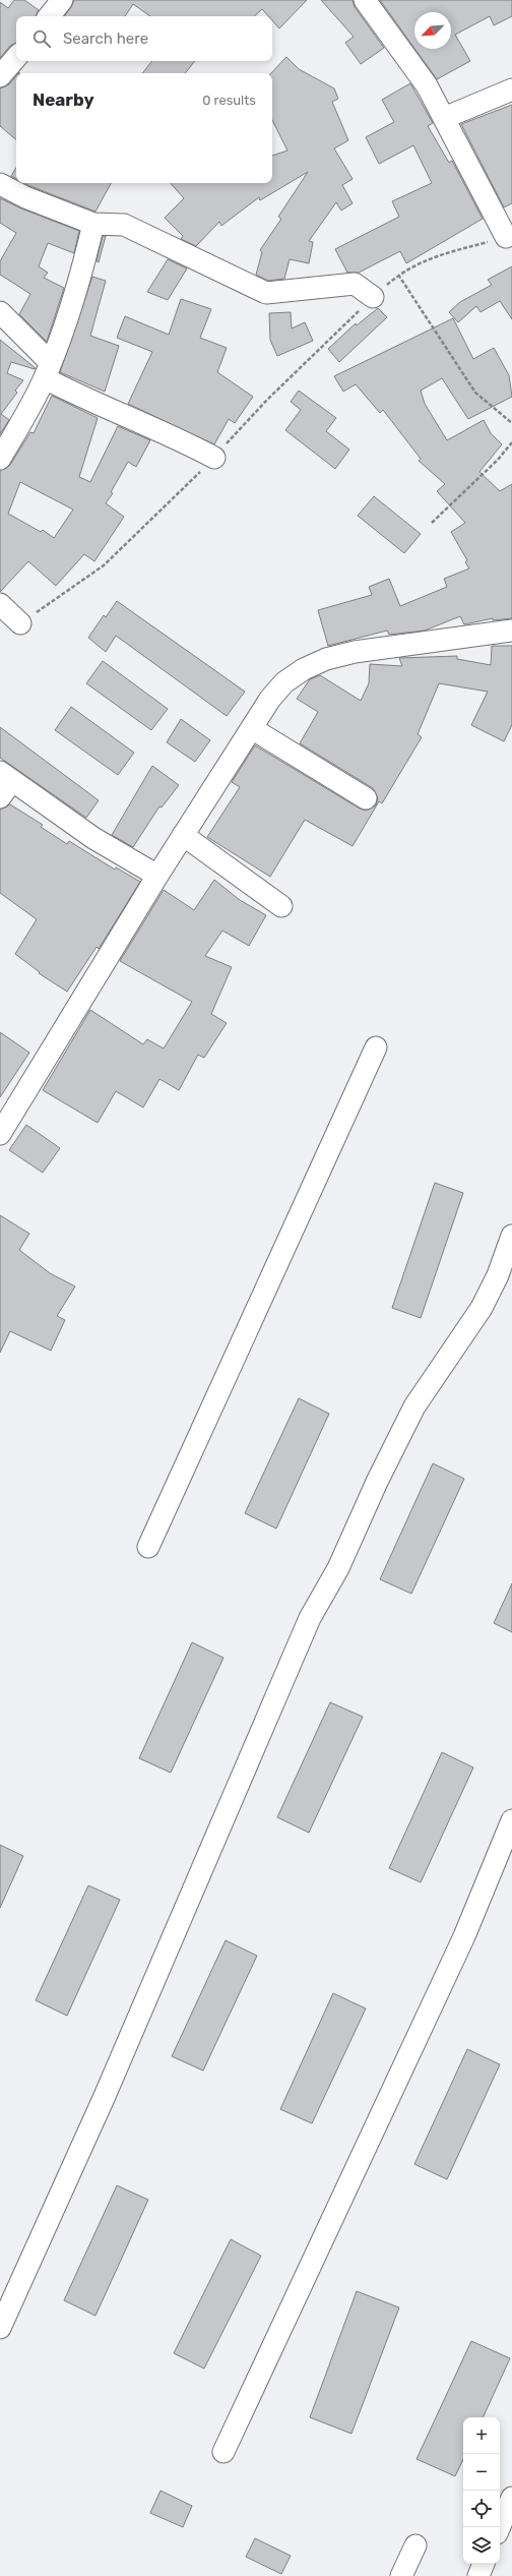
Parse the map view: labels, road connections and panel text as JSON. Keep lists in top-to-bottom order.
{
  "north": "bottom left",
  "page": {
    "search": "Search here",
    "heading": ["Nearby", "0 results"],
    "map_buttons": ["+", "−"]
  }
}
